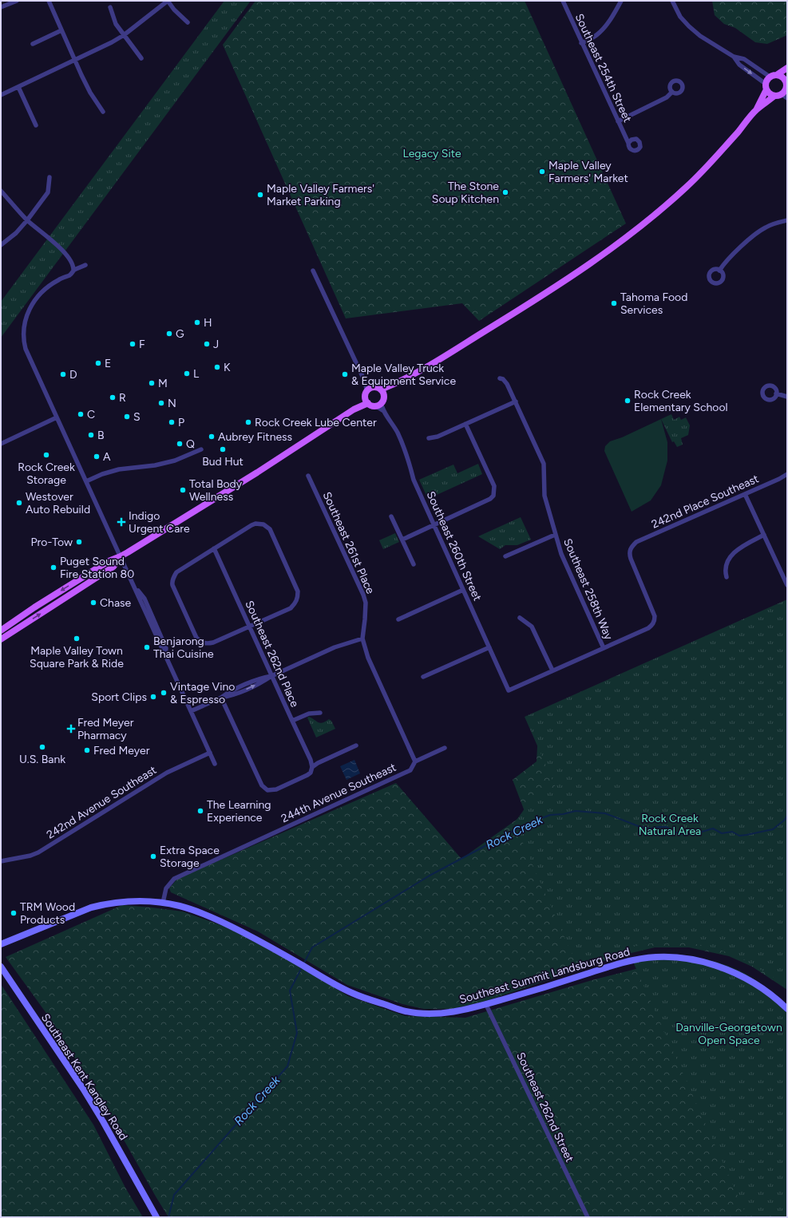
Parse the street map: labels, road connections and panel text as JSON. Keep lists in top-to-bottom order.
{
  "streets": {
    "street": [
      "Southeast 254th Street",
      "242nd Place Southeast",
      "Southeast 261st Place",
      "Southeast 260th Street",
      "Southeast 258th Way",
      "Southeast 262nd Place",
      "244th Avenue Southeast",
      "242nd Avenue Southeast",
      "Southeast Summit Landsburg Road",
      "Southeast Kent Kangley Road",
      "Southeast 262nd Street"
    ]
  },
  "crossings": [
    ["242nd Place Southeast", "Southeast 258th Way"],
    ["Southeast 261st Place", "244th Avenue Southeast"],
    ["244th Avenue Southeast", "Southeast Summit Landsburg Road"],
    ["Southeast Summit Landsburg Road", "Southeast 262nd Street"]
  ],
  "water": ["Rock Creek"],
  "parks": ["Legacy Site", "Rock Creek Natural Area", "Danville-Georgetown Open Space"],
  "places": {
    "other": [
      "Maple Valley Farmers' Market",
      "The Stone Soup Kitchen",
      "Maple Valley Farmers' Market Parking",
      "Tahoma Food Services",
      "H",
      "G",
      "F",
      "J",
      "E",
      "K",
      "L",
      "D",
      "Maple Valley Truck & Equipment Service",
      "M",
      "R",
      "Rock Creek Elementary School",
      "N",
      "C",
      "S",
      "P",
      "Rock Creek Lube Center",
      "B",
      "Aubrey Fitness",
      "Q",
      "Bud Hut",
      "Rock Creek Storage",
      "A",
      "Total Body Wellness",
      "Westover Auto Rebuild",
      "Pro-Tow",
      "Puget Sound Fire Station 80",
      "Chase",
      "Maple Valley Town Square Park & Ride",
      "Benjarong Thai Cuisine",
      "Vintage Vino & Espresso",
      "Sport Clips",
      "U.S. Bank",
      "Fred Meyer",
      "The Learning Experience",
      "Extra Space Storage",
      "TRM Wood Products"
    ],
    "health": ["Indigo Urgent Care", "Fred Meyer Pharmacy"]
  }
}
